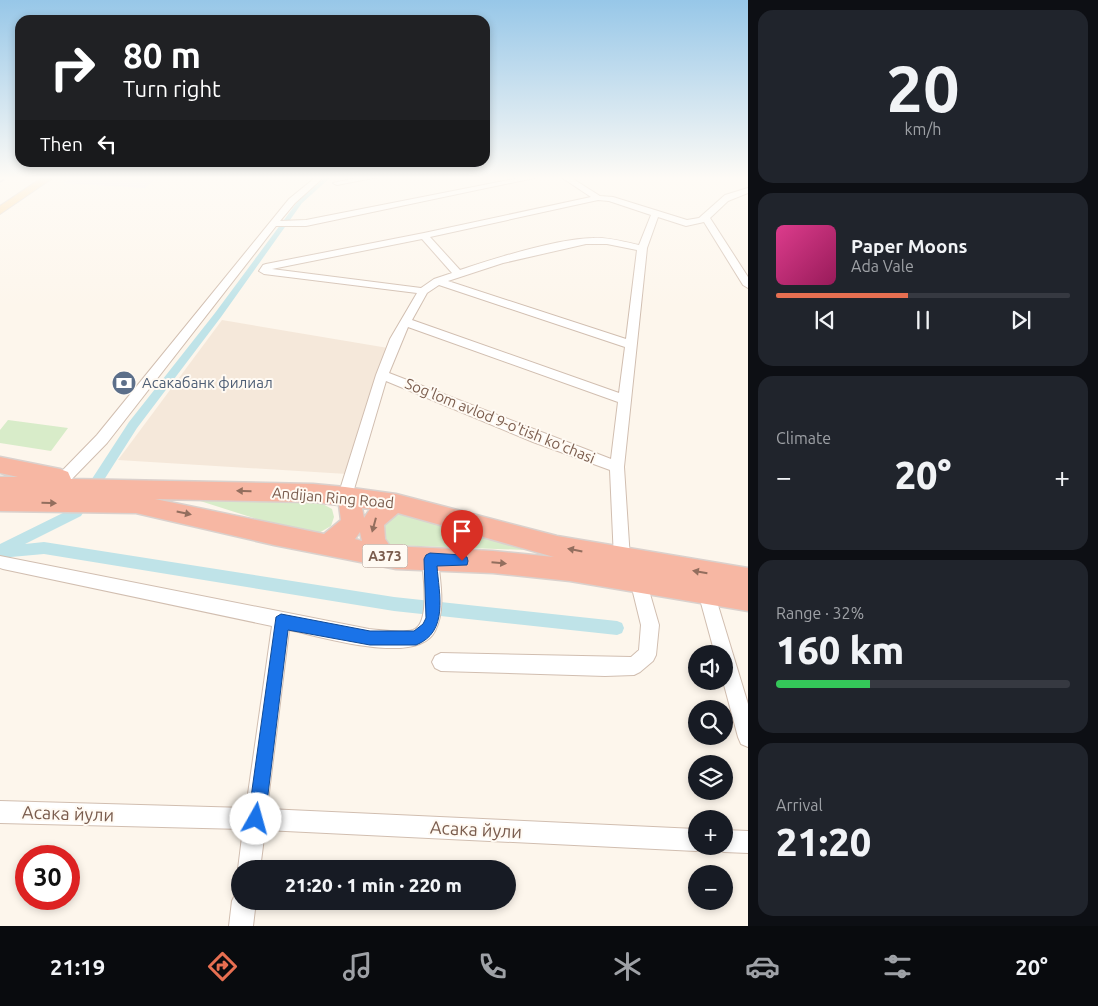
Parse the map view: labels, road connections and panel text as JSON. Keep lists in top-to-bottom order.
{
  "streets": {
    "highway": ["Andijan Ring Road", "A373"],
    "street": ["Sog'lom avlod 9-o'tish ko'chasi", "Асака йули"]
  },
  "places": {
    "bank": ["Асакабанк филиал"]
  },
  "page": {
    "tile": [
      ["20", "km/h"],
      "Climate",
      ["Range · 32%", "160 km"],
      ["Arrival", "21:20"]
    ],
    "turn": ["80 m", "Turn right"],
    "then": "Then",
    "song": ["Paper Moons", "Ada Vale"],
    "heat": ["−", "20°", "+"],
    "map_buttons": ["+", "−"],
    "limit": "30",
    "trip": "21:20 · 1 min · 220 m",
    "tabs": ["21:19", "20°"]
  }
}
